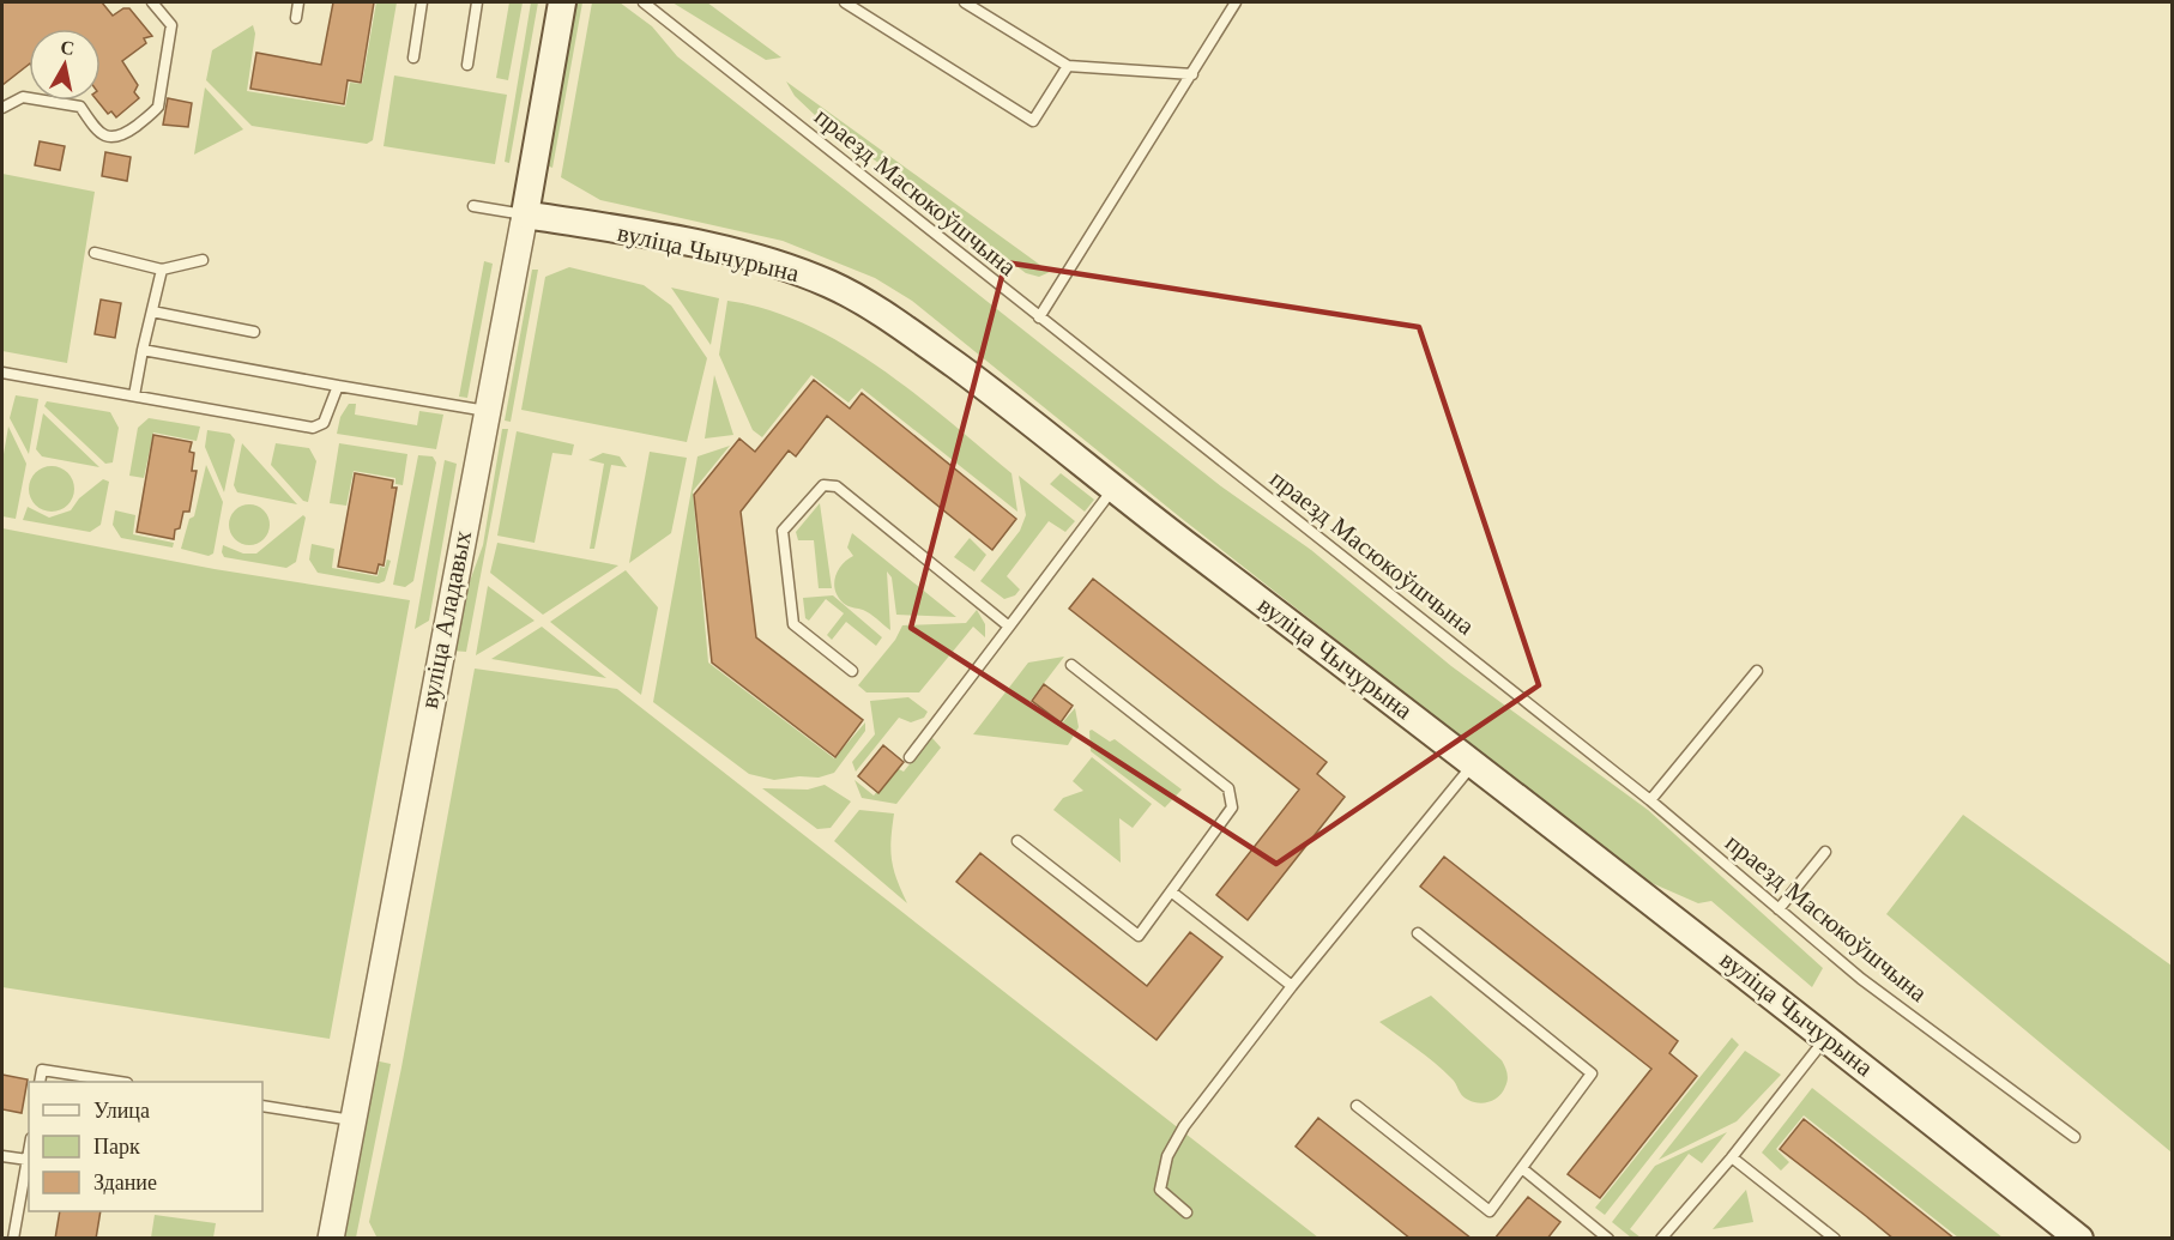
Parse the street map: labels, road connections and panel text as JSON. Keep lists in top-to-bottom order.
{
  "streets": {
    "main road": ["вуліца Чычурына", "вуліца Аладавых"],
    "lane": ["праезд Масюкоўшчына"]
  },
  "crossings": [
    ["вуліца Чычурына", "вуліца Аладавых"]
  ],
  "legend": ["Улица", "Парк", "Здание"],
  "north": "top"
}
